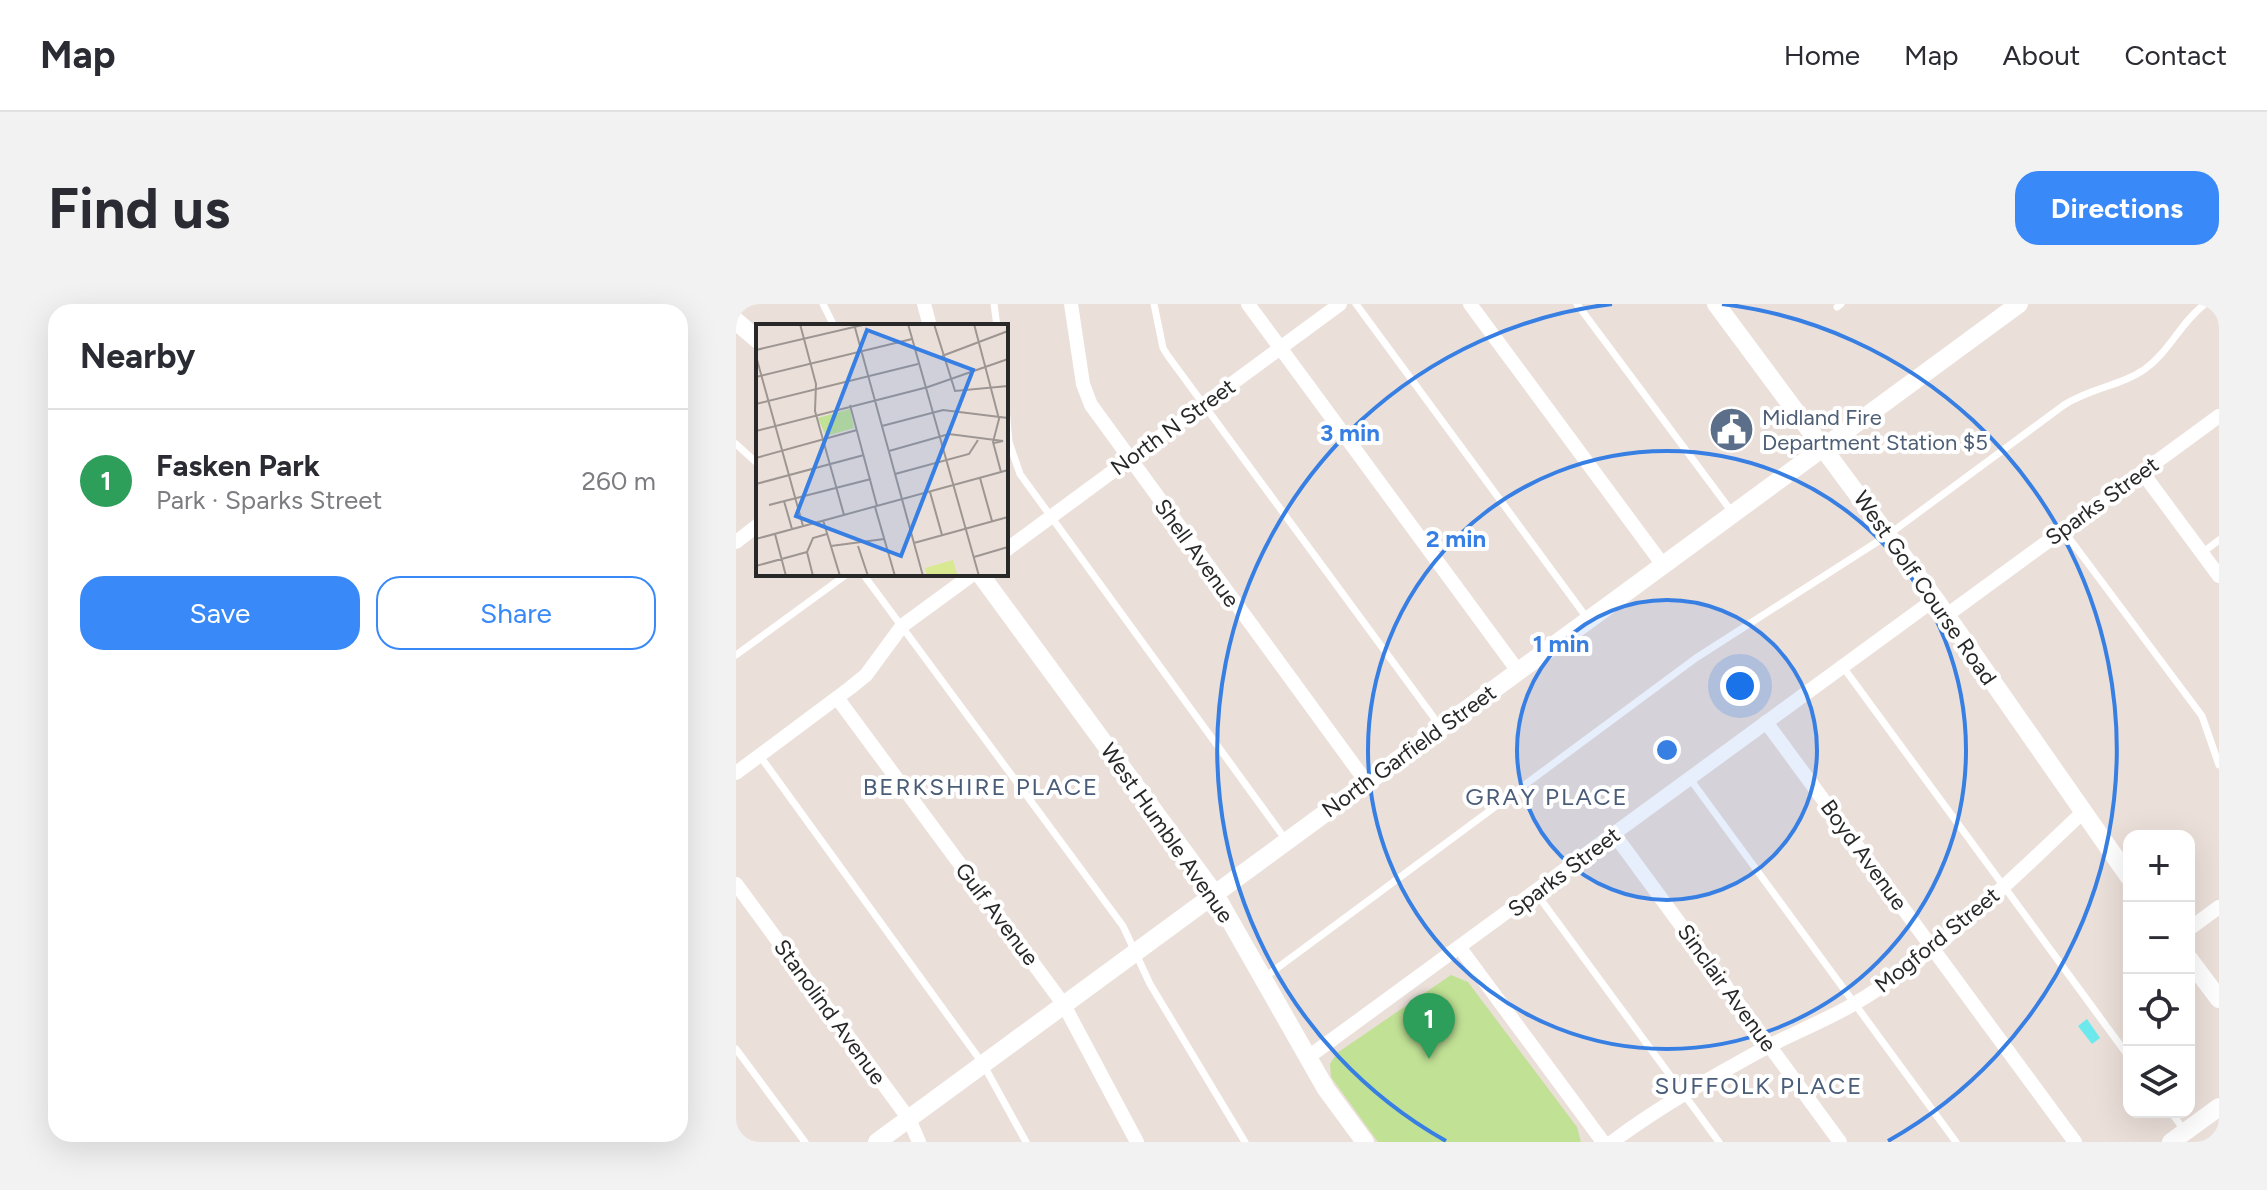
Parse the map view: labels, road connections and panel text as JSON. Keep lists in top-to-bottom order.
{
  "streets": {
    "main road": ["West Golf Course Road", "North Garfield Street", "West Humble Avenue"],
    "street": [
      "North N Street",
      "Sparks Street",
      "Shell Avenue",
      "Boyd Avenue",
      "Gulf Avenue",
      "Mogford Street",
      "Sinclair Avenue",
      "Stanolind Avenue"
    ]
  },
  "crossings": [
    ["North N Street", "Shell Avenue"],
    ["Sparks Street", "West Golf Course Road"],
    ["Sparks Street", "West Humble Avenue"],
    ["Sparks Street", "Boyd Avenue"],
    ["Sparks Street", "Sinclair Avenue"],
    ["Shell Avenue", "North Garfield Street"],
    ["West Golf Course Road", "North Garfield Street"],
    ["West Golf Course Road", "Mogford Street"],
    ["North Garfield Street", "West Humble Avenue"],
    ["North Garfield Street", "Gulf Avenue"],
    ["North Garfield Street", "Stanolind Avenue"],
    ["Boyd Avenue", "Mogford Street"],
    ["Mogford Street", "Sinclair Avenue"]
  ],
  "districts": ["BERKSHIRE PLACE", "GRAY PLACE", "SUFFOLK PLACE"],
  "places": {
    "public building": ["Midland Fire Department Station $5"]
  },
  "page": {
    "header": "Map",
    "nav": [
      "Home",
      "Map",
      "About",
      "Contact"
    ],
    "buttons": [
      "Directions",
      ["Save", "Share"]
    ],
    "title": "Find us",
    "heading": "Nearby",
    "list": [
      {
        "mark": "1",
        "name": "Fasken Park",
        "note": "Park · Sparks Street",
        "value": "260 m"
      }
    ],
    "map_buttons": ["+", "−"],
    "pins": "1"
  },
  "rings": ["3 min", "2 min", "1 min"]
}
